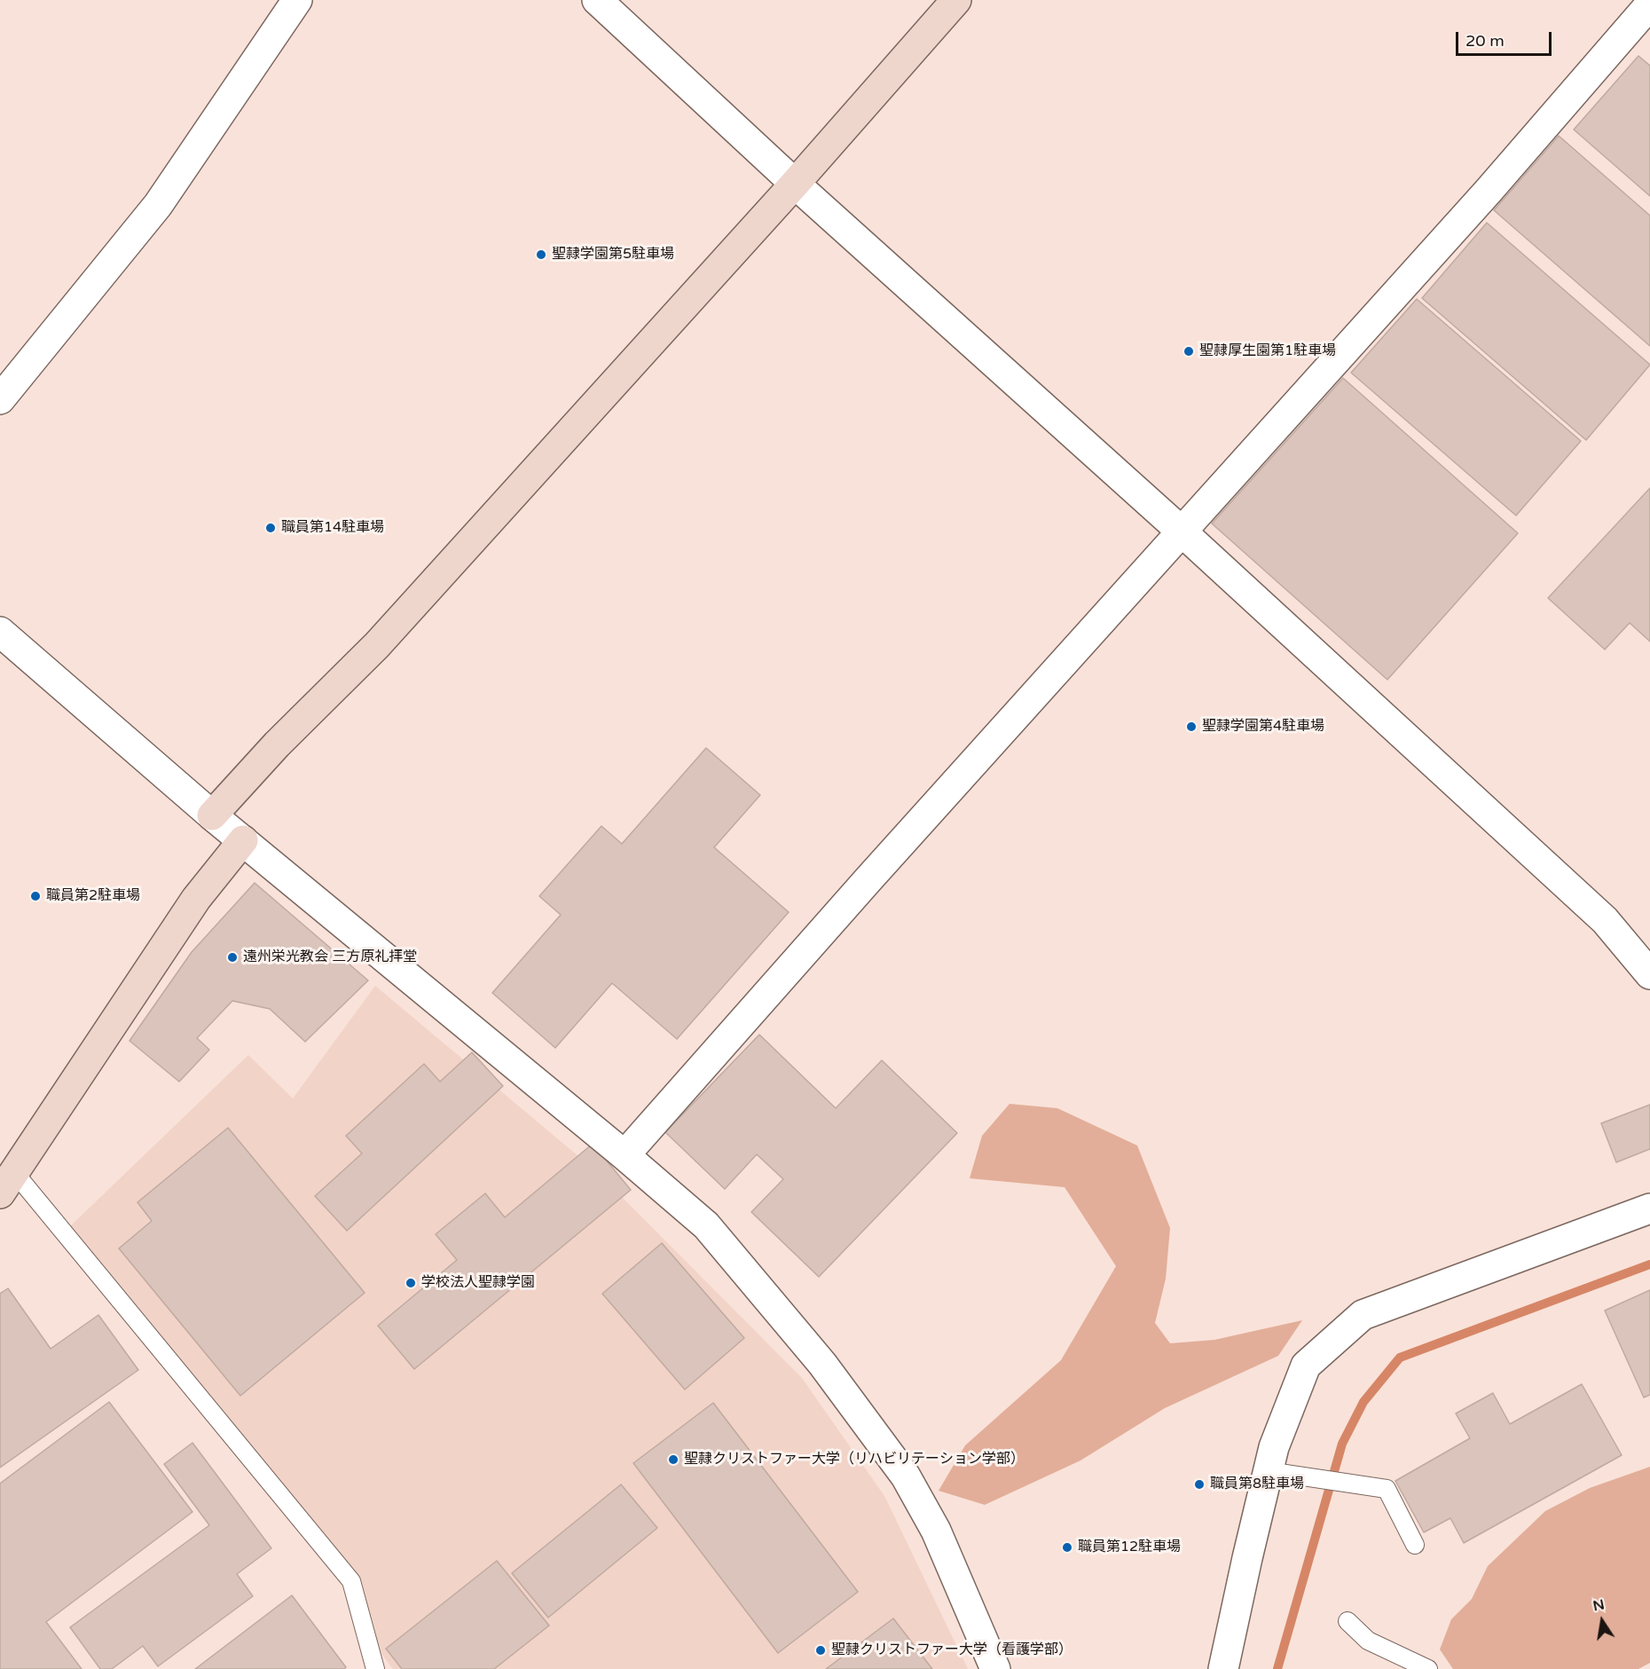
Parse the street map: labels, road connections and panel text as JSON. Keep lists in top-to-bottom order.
{
  "places": [
    "聖隷学園第5駐車場",
    "聖隷厚生園第1駐車場",
    "職員第14駐車場",
    "聖隷学園第4駐車場",
    "職員第2駐車場",
    "遠州栄光教会 三方原礼拝堂",
    "学校法人聖隷学園",
    "聖隷クリストファー大学（リハビリテーション学部）",
    "職員第8駐車場",
    "職員第12駐車場",
    "聖隷クリストファー大学（看護学部）"
  ],
  "scale_bar": "20 m",
  "north": "top"
}
